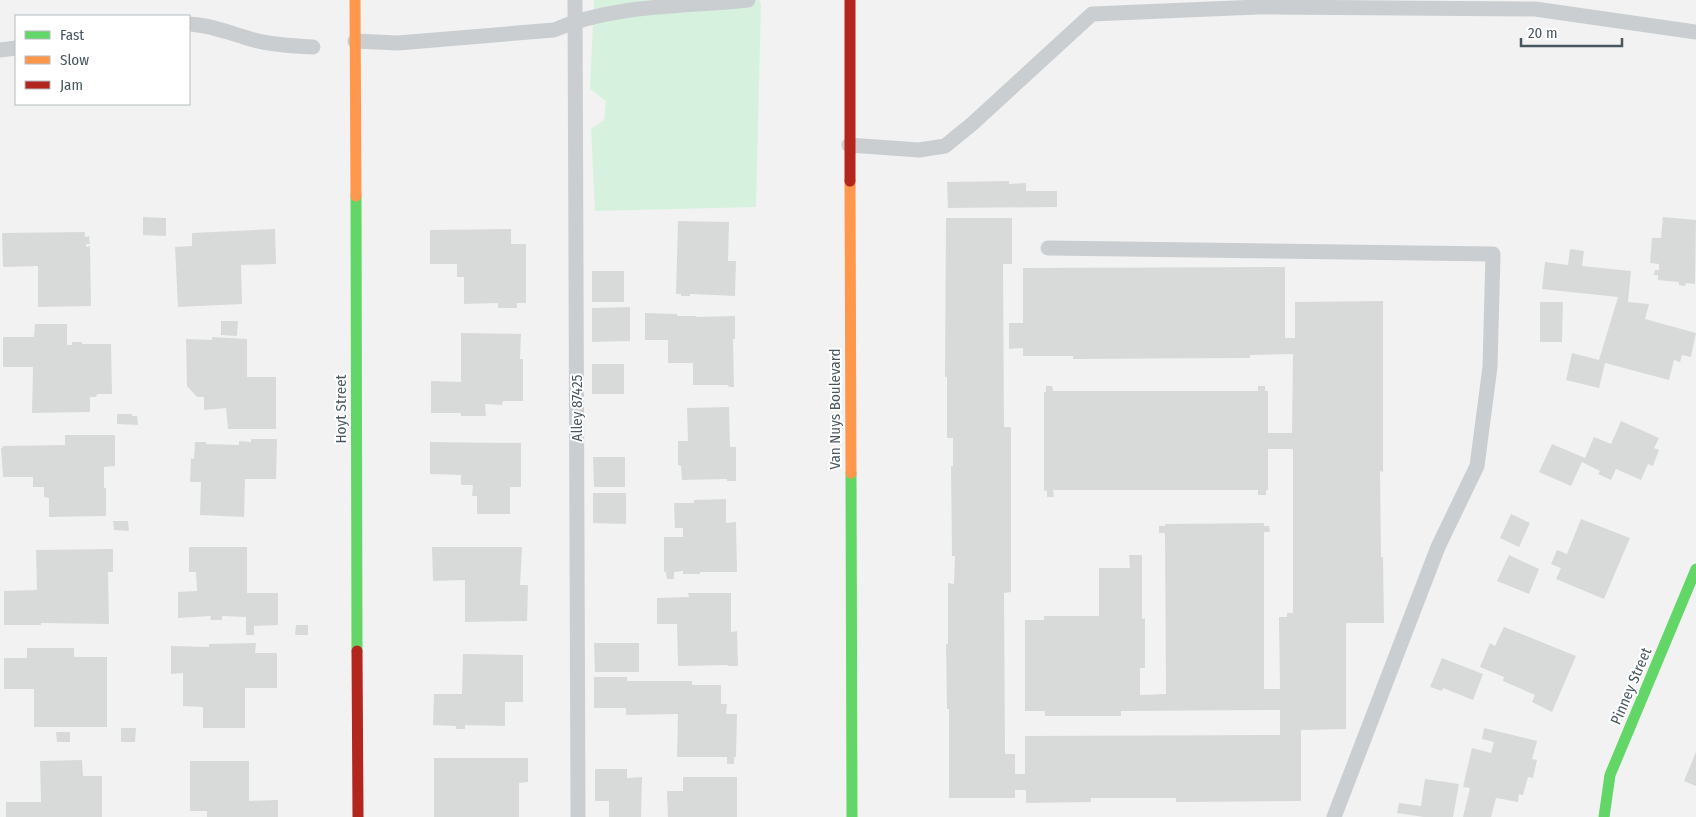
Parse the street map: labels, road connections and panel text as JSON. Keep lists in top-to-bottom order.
{
  "streets": {
    "street": ["Hoyt Street", "Van Nuys Boulevard", "Pinney Street"],
    "lane": ["Alley 87425"]
  },
  "legend": ["Fast", "Slow", "Jam"],
  "scale_bar": "20 m"
}
